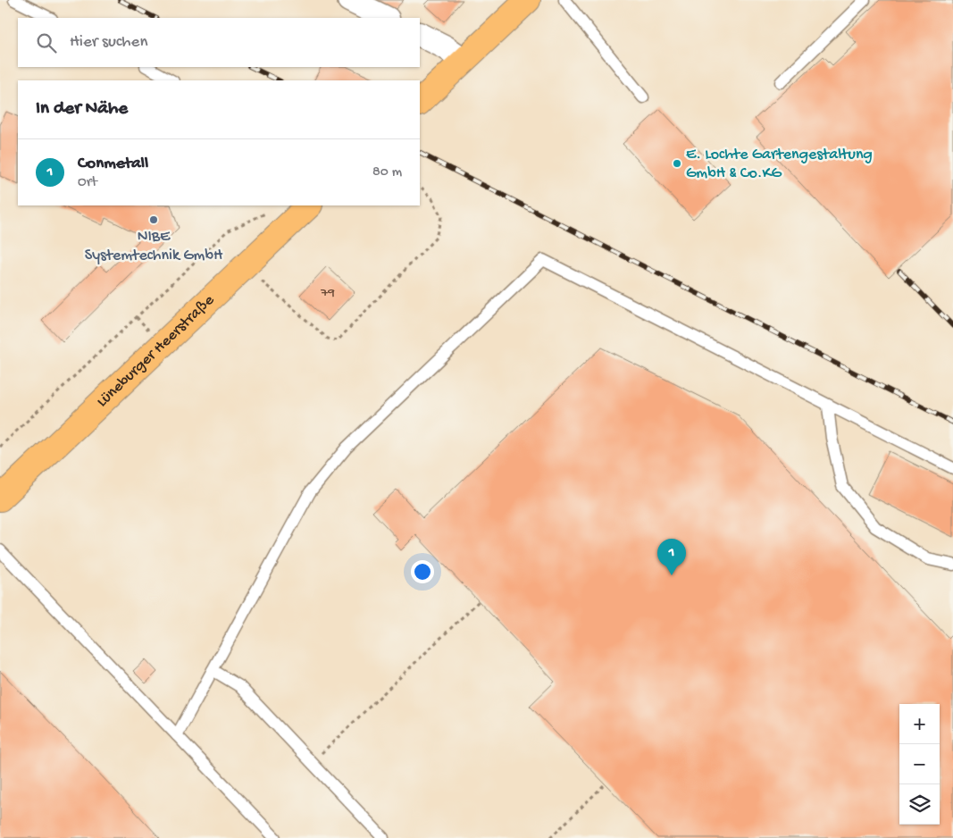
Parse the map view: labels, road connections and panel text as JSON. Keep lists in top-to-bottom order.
{
  "streets": {
    "main road": ["Lüneburger Heerstraße"]
  },
  "places": ["E. Lochte Gartengestaltung GmbH & Co.KG", "NIBE Systemtechnik GmbH"],
  "house_numbers": ["79"],
  "page": {
    "search": "Hier suchen",
    "heading": "In der Nähe",
    "list": [
      {
        "mark": "1",
        "name": "Conmetall",
        "note": "Ort",
        "value": "80 m"
      }
    ],
    "pins": "1",
    "map_buttons": ["+", "−"]
  }
}
